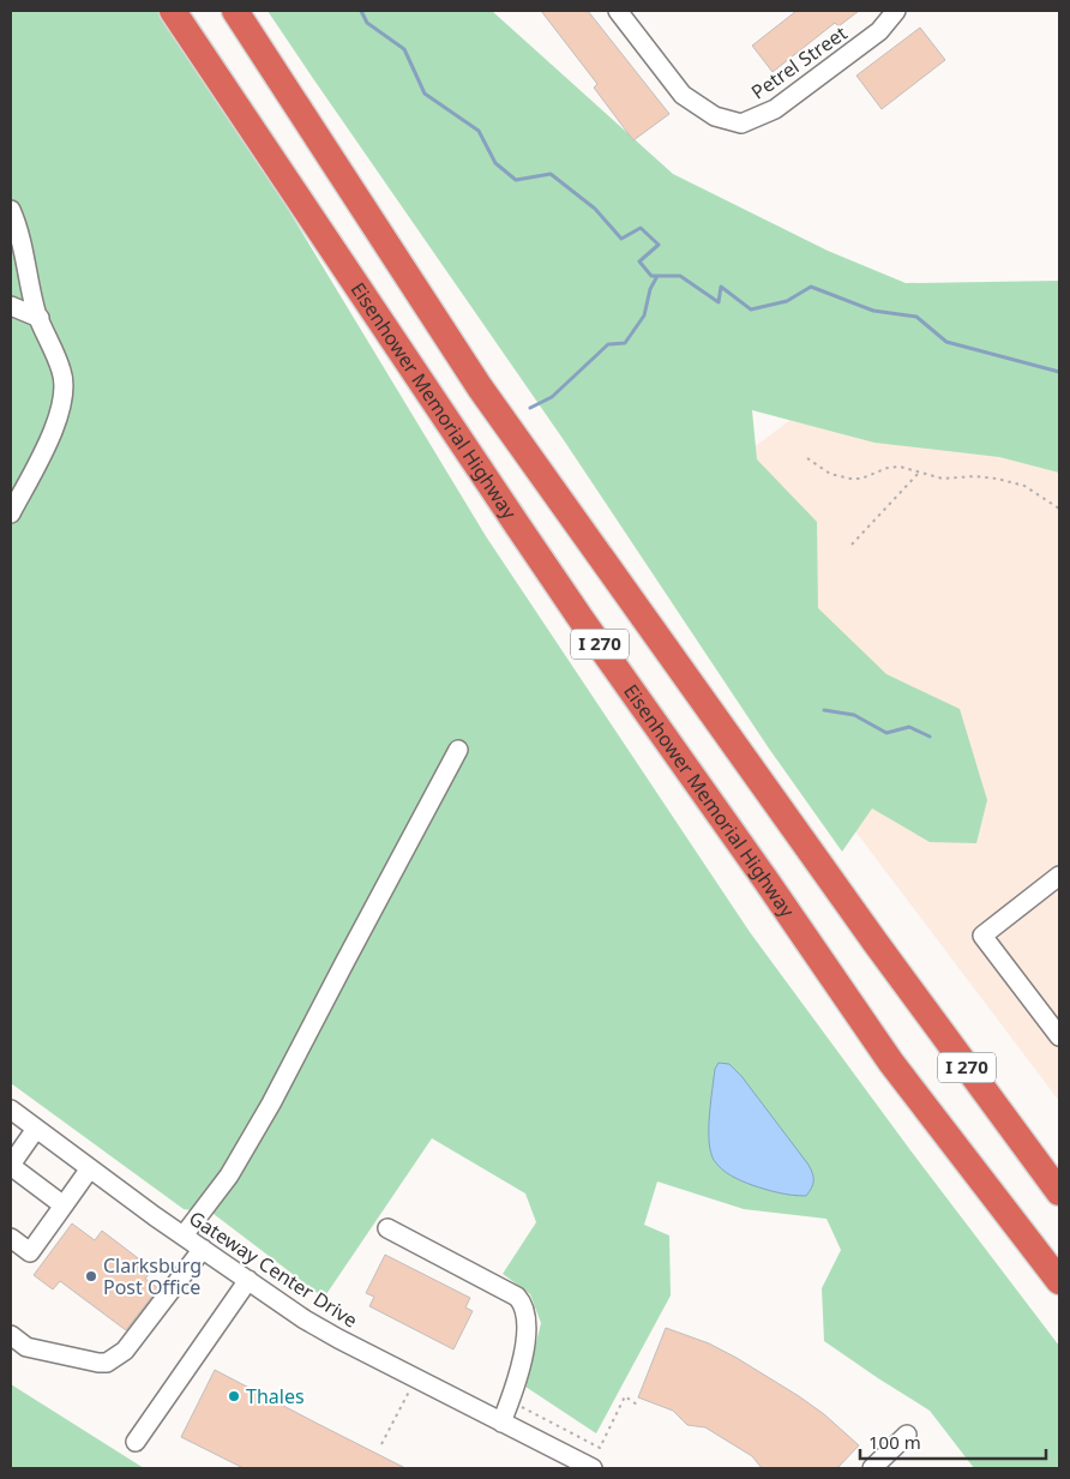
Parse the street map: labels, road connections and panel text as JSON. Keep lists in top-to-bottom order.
{
  "streets": {
    "highway": ["Eisenhower Memorial Highway", "I 270"],
    "street": ["Petrel Street", "Gateway Center Drive"]
  },
  "places": ["Clarksburg Post Office", "Thales"],
  "scale_bar": "100 m"
}
